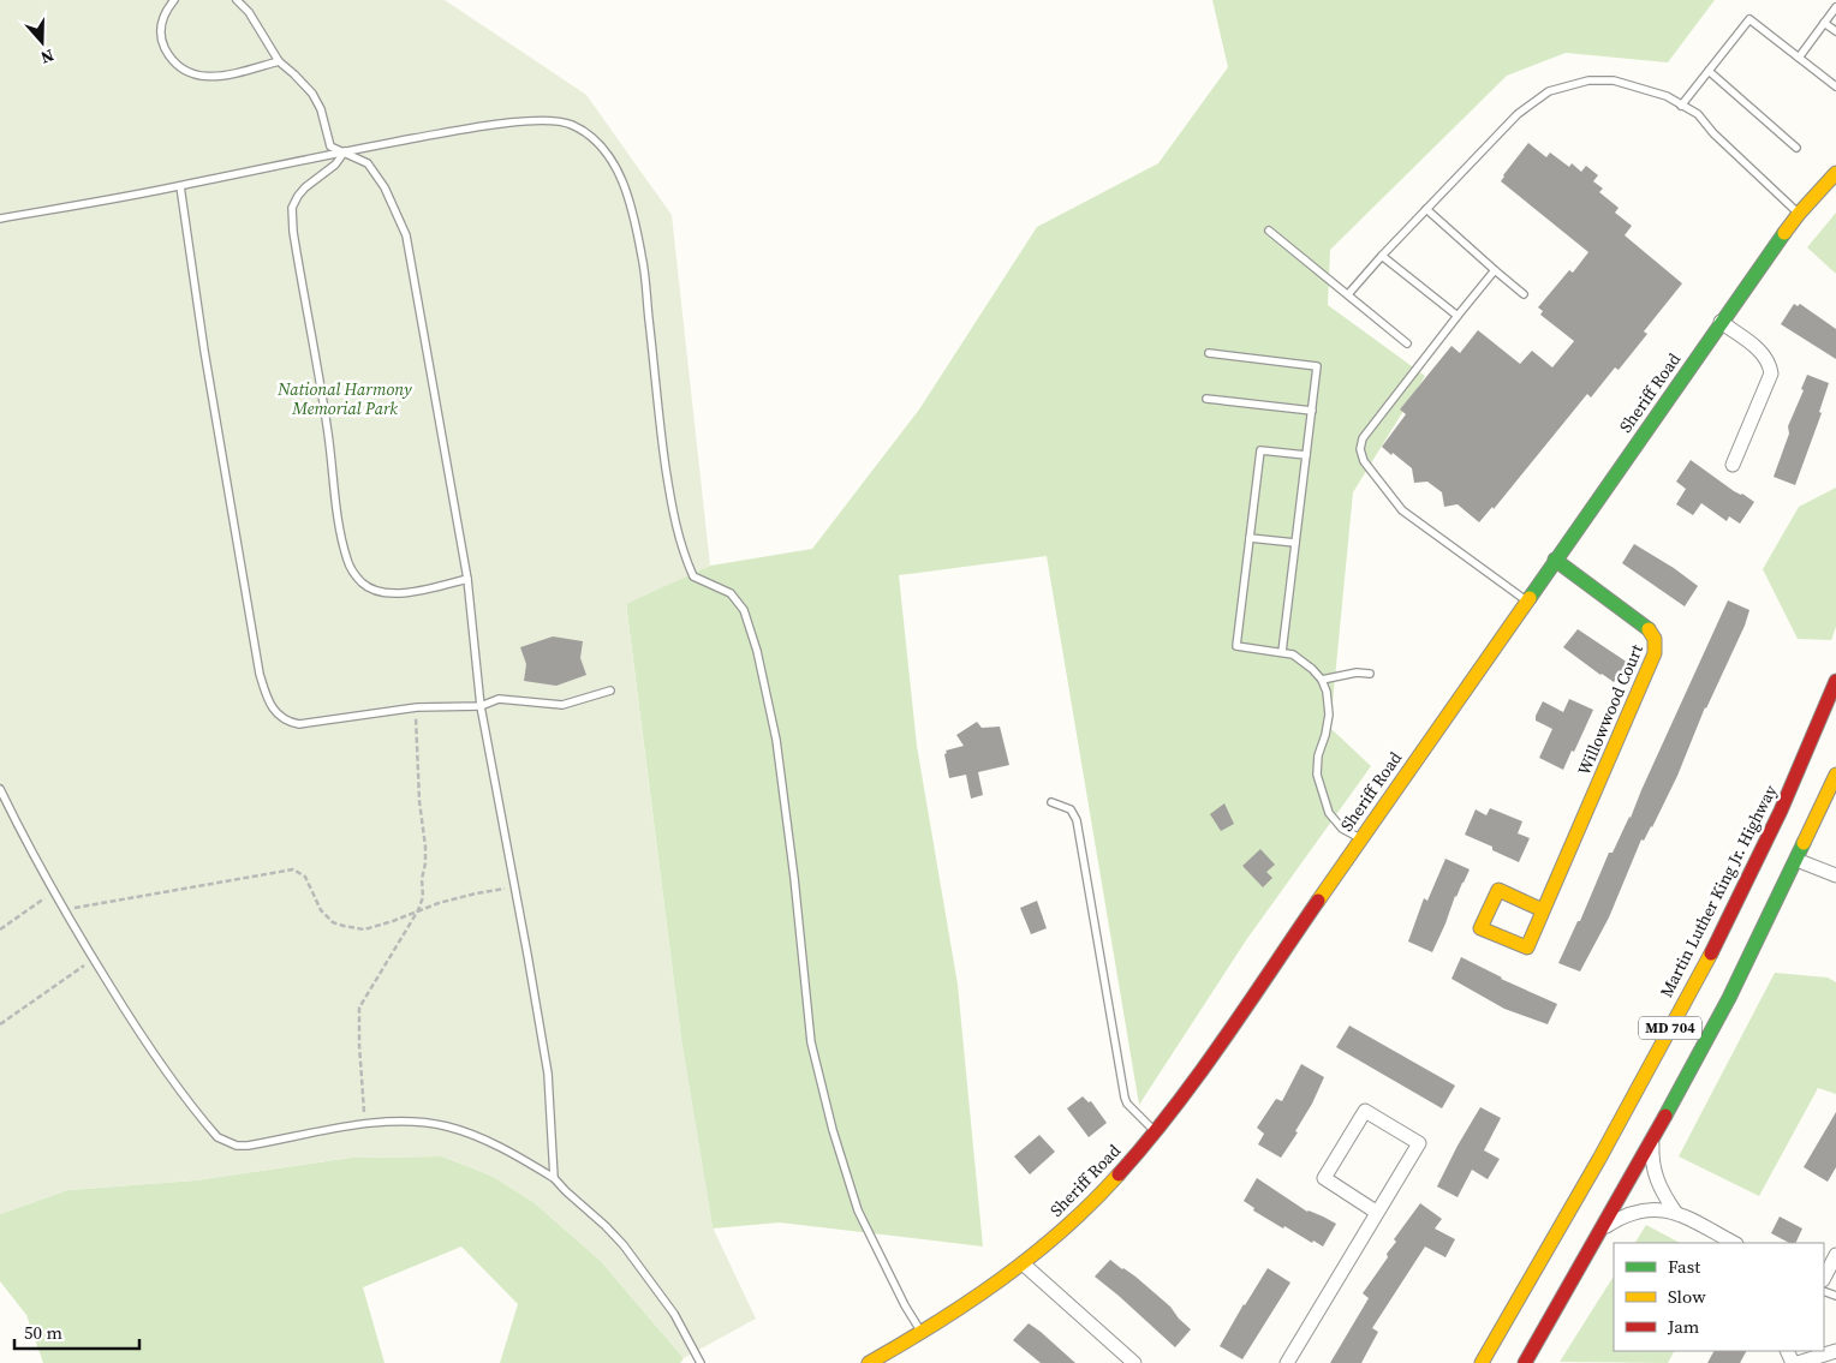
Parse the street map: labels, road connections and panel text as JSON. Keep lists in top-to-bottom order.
{
  "streets": {
    "main road": [
      "Sheriff Road",
      "Willowwood Court",
      "Martin Luther King Jr. Highway",
      "MD 704"
    ]
  },
  "crossings": [
    ["Sheriff Road", "Willowwood Court"]
  ],
  "parks": ["National Harmony Memorial Park"],
  "legend": ["Fast", "Slow", "Jam"],
  "scale_bar": "50 m",
  "north": "bottom"
}
